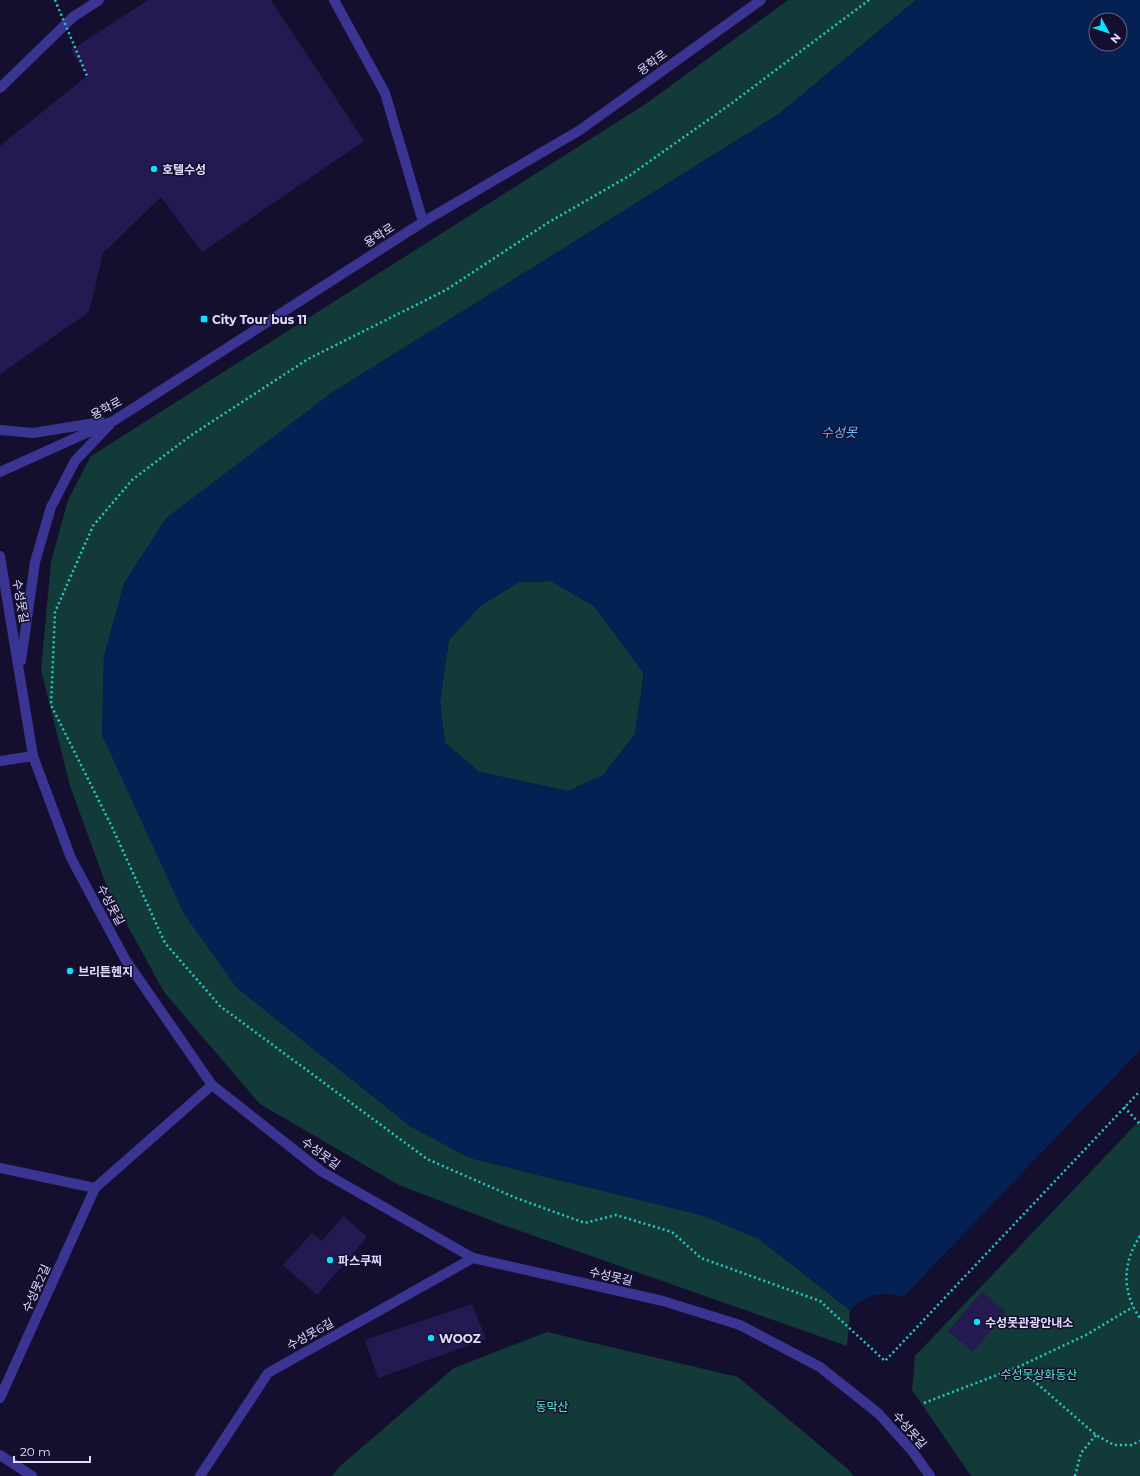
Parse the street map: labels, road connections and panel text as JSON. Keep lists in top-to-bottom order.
{
  "streets": {
    "street": [
      "용학로",
      "수성못길",
      "수성못2길",
      "수성못6길"
    ]
  },
  "crossings": [
    ["수성못길", "수성못2길"],
    ["수성못길", "수성못6길"]
  ],
  "water": ["수성못"],
  "parks": ["수성못상화동산", "동막산"],
  "places": {
    "other": [
      "호텔수성",
      "브리튼헨지",
      "파스쿠찌",
      "수성못관광안내소",
      "WOOZ"
    ],
    "transit": ["City Tour bus 11"]
  },
  "scale_bar": "20 m",
  "north": "bottom right"
}
